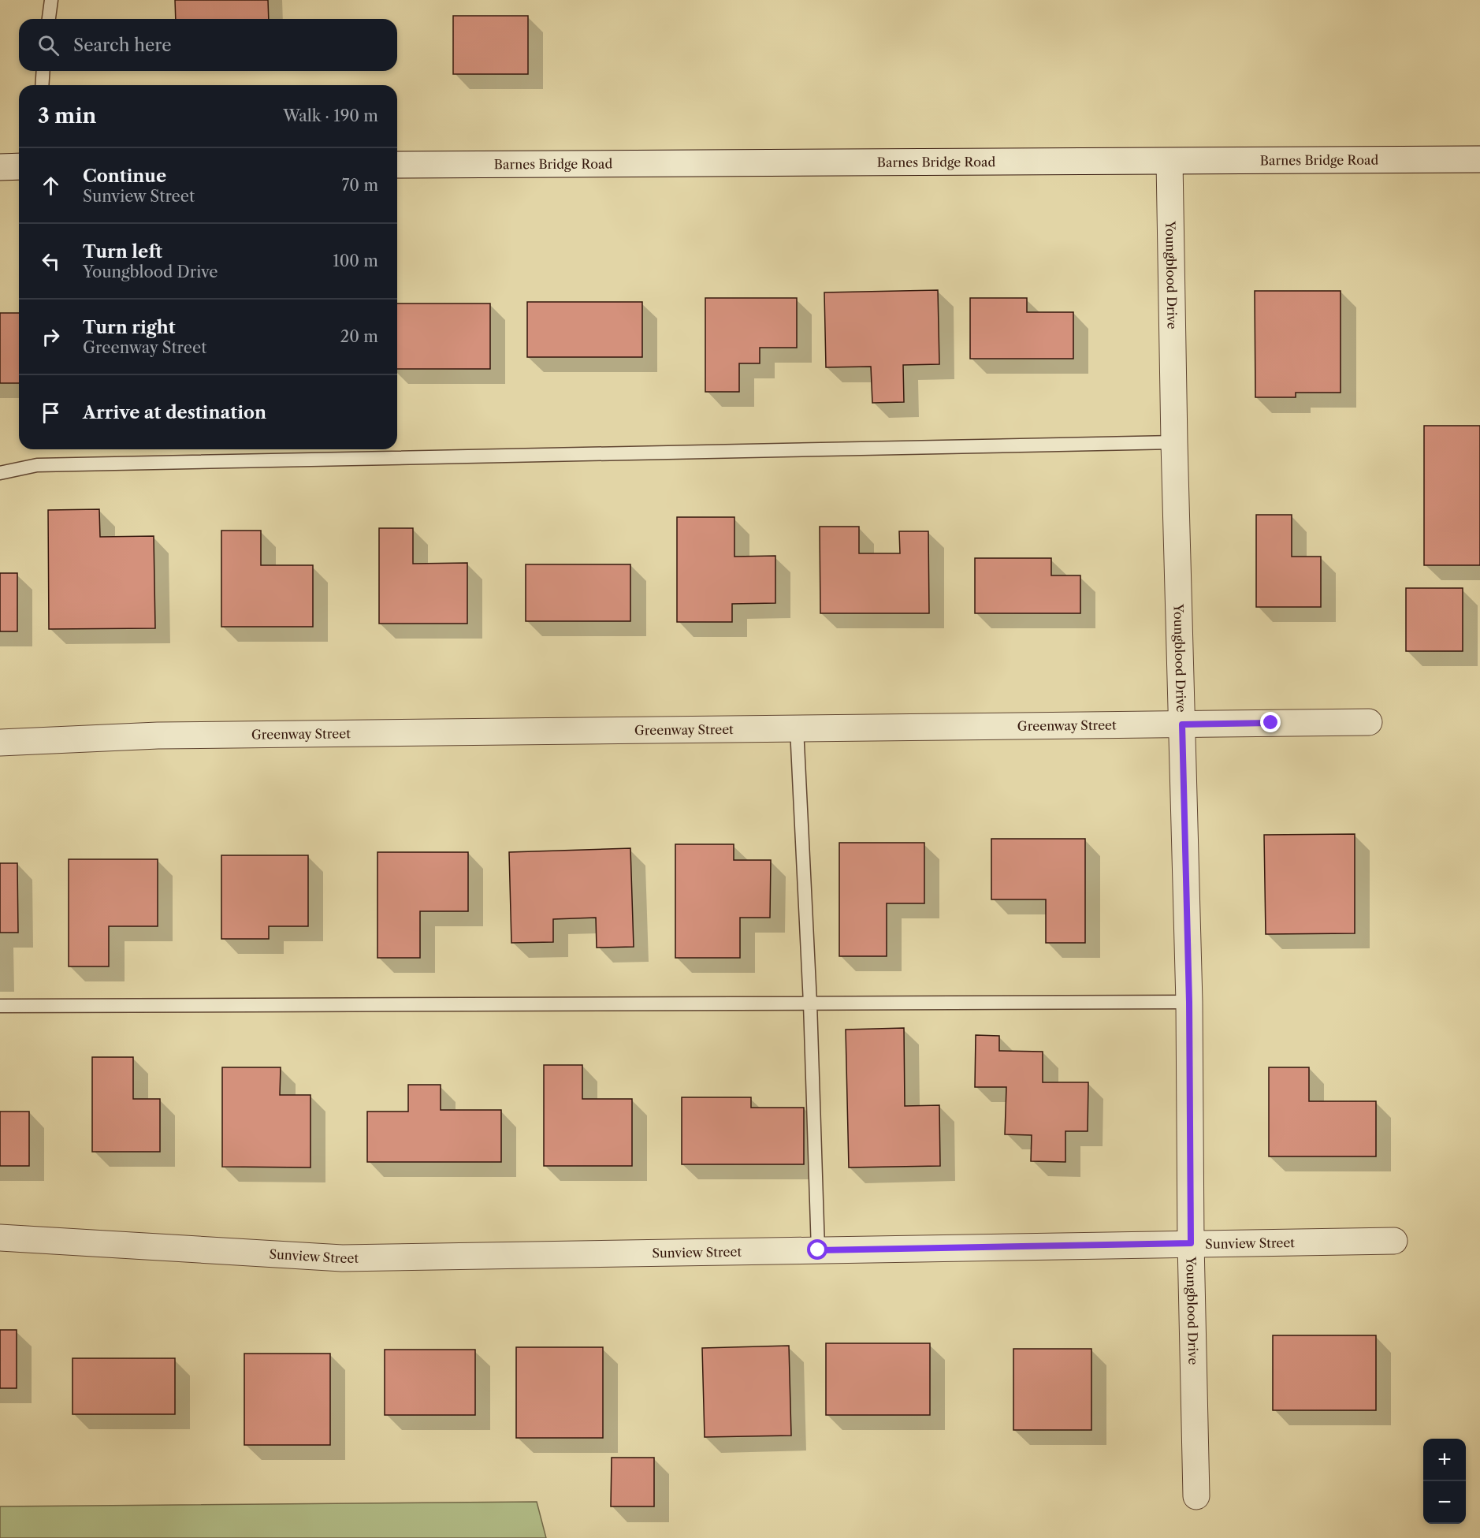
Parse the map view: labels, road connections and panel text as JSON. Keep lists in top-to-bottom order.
{
  "streets": {
    "street": [
      "Barnes Bridge Road",
      "Youngblood Drive",
      "Greenway Street",
      "Sunview Street"
    ]
  },
  "crossings": [
    ["Barnes Bridge Road", "Youngblood Drive"],
    ["Youngblood Drive", "Greenway Street"],
    ["Youngblood Drive", "Sunview Street"]
  ],
  "page": {
    "search": "Search here",
    "heading": ["3 min", "Walk · 190 m"],
    "list": [
      ["Continue", "Sunview Street", "70 m"],
      ["Turn left", "Youngblood Drive", "100 m"],
      ["Turn right", "Greenway Street", "20 m"],
      "Arrive at destination"
    ],
    "map_buttons": ["+", "−"]
  }
}
